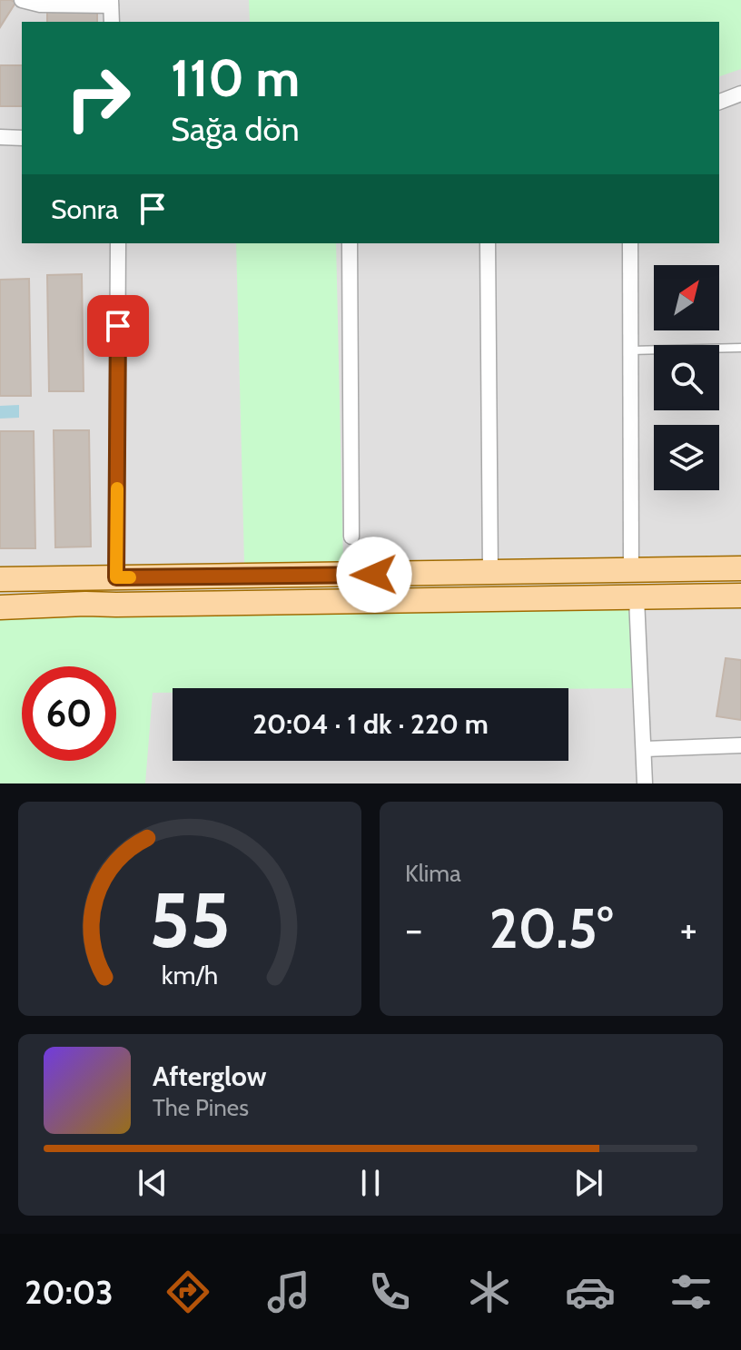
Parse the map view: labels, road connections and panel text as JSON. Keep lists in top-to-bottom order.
{
  "north": "top right",
  "page": {
    "turn": ["110 m", "Sağa dön"],
    "then": "Sonra",
    "limit": "60",
    "trip": "20:04 · 1 dk · 220 m",
    "tile": "Klima",
    "heat": ["−", "20.5°", "+"],
    "song": ["Afterglow", "The Pines"],
    "tabs": "20:03",
    "gauge": ["55", "km/h"]
  }
}
